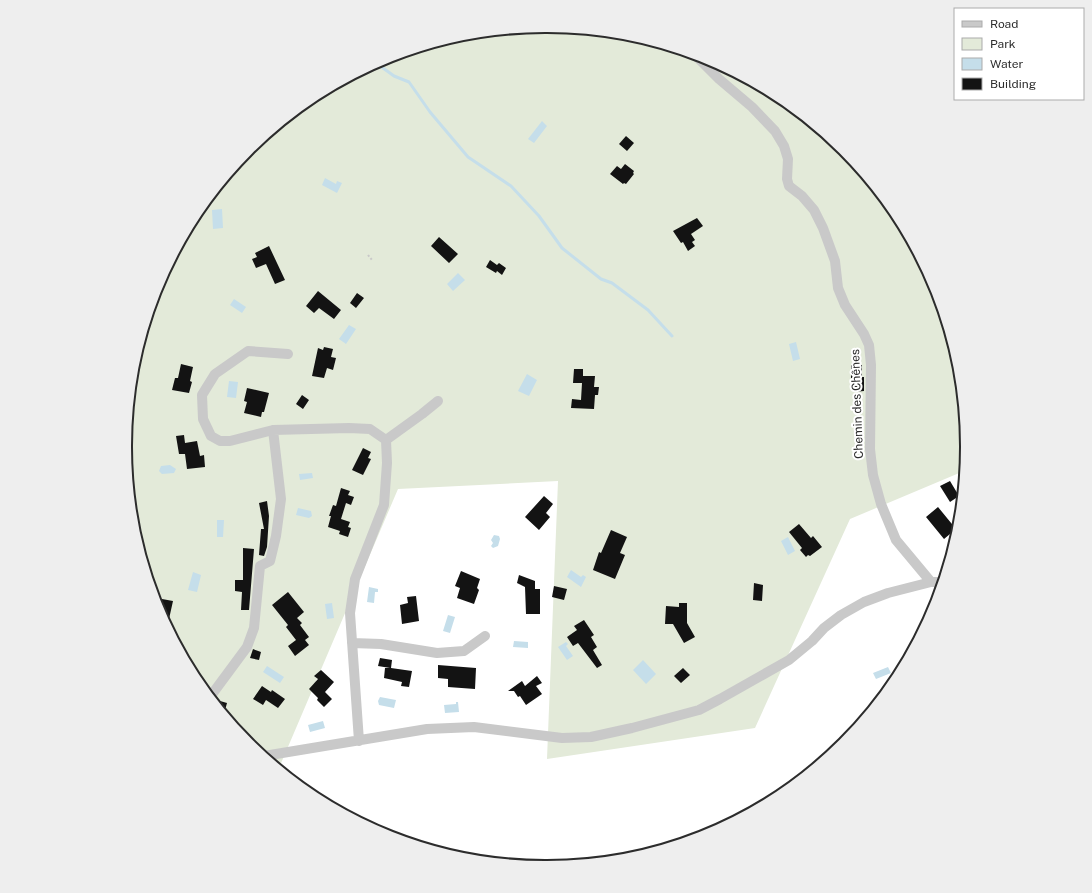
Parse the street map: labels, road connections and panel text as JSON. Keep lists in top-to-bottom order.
{
  "streets": {
    "street": ["Chemin des Chênes"]
  },
  "legend": [
    "Road",
    "Park",
    "Water",
    "Building"
  ]
}
